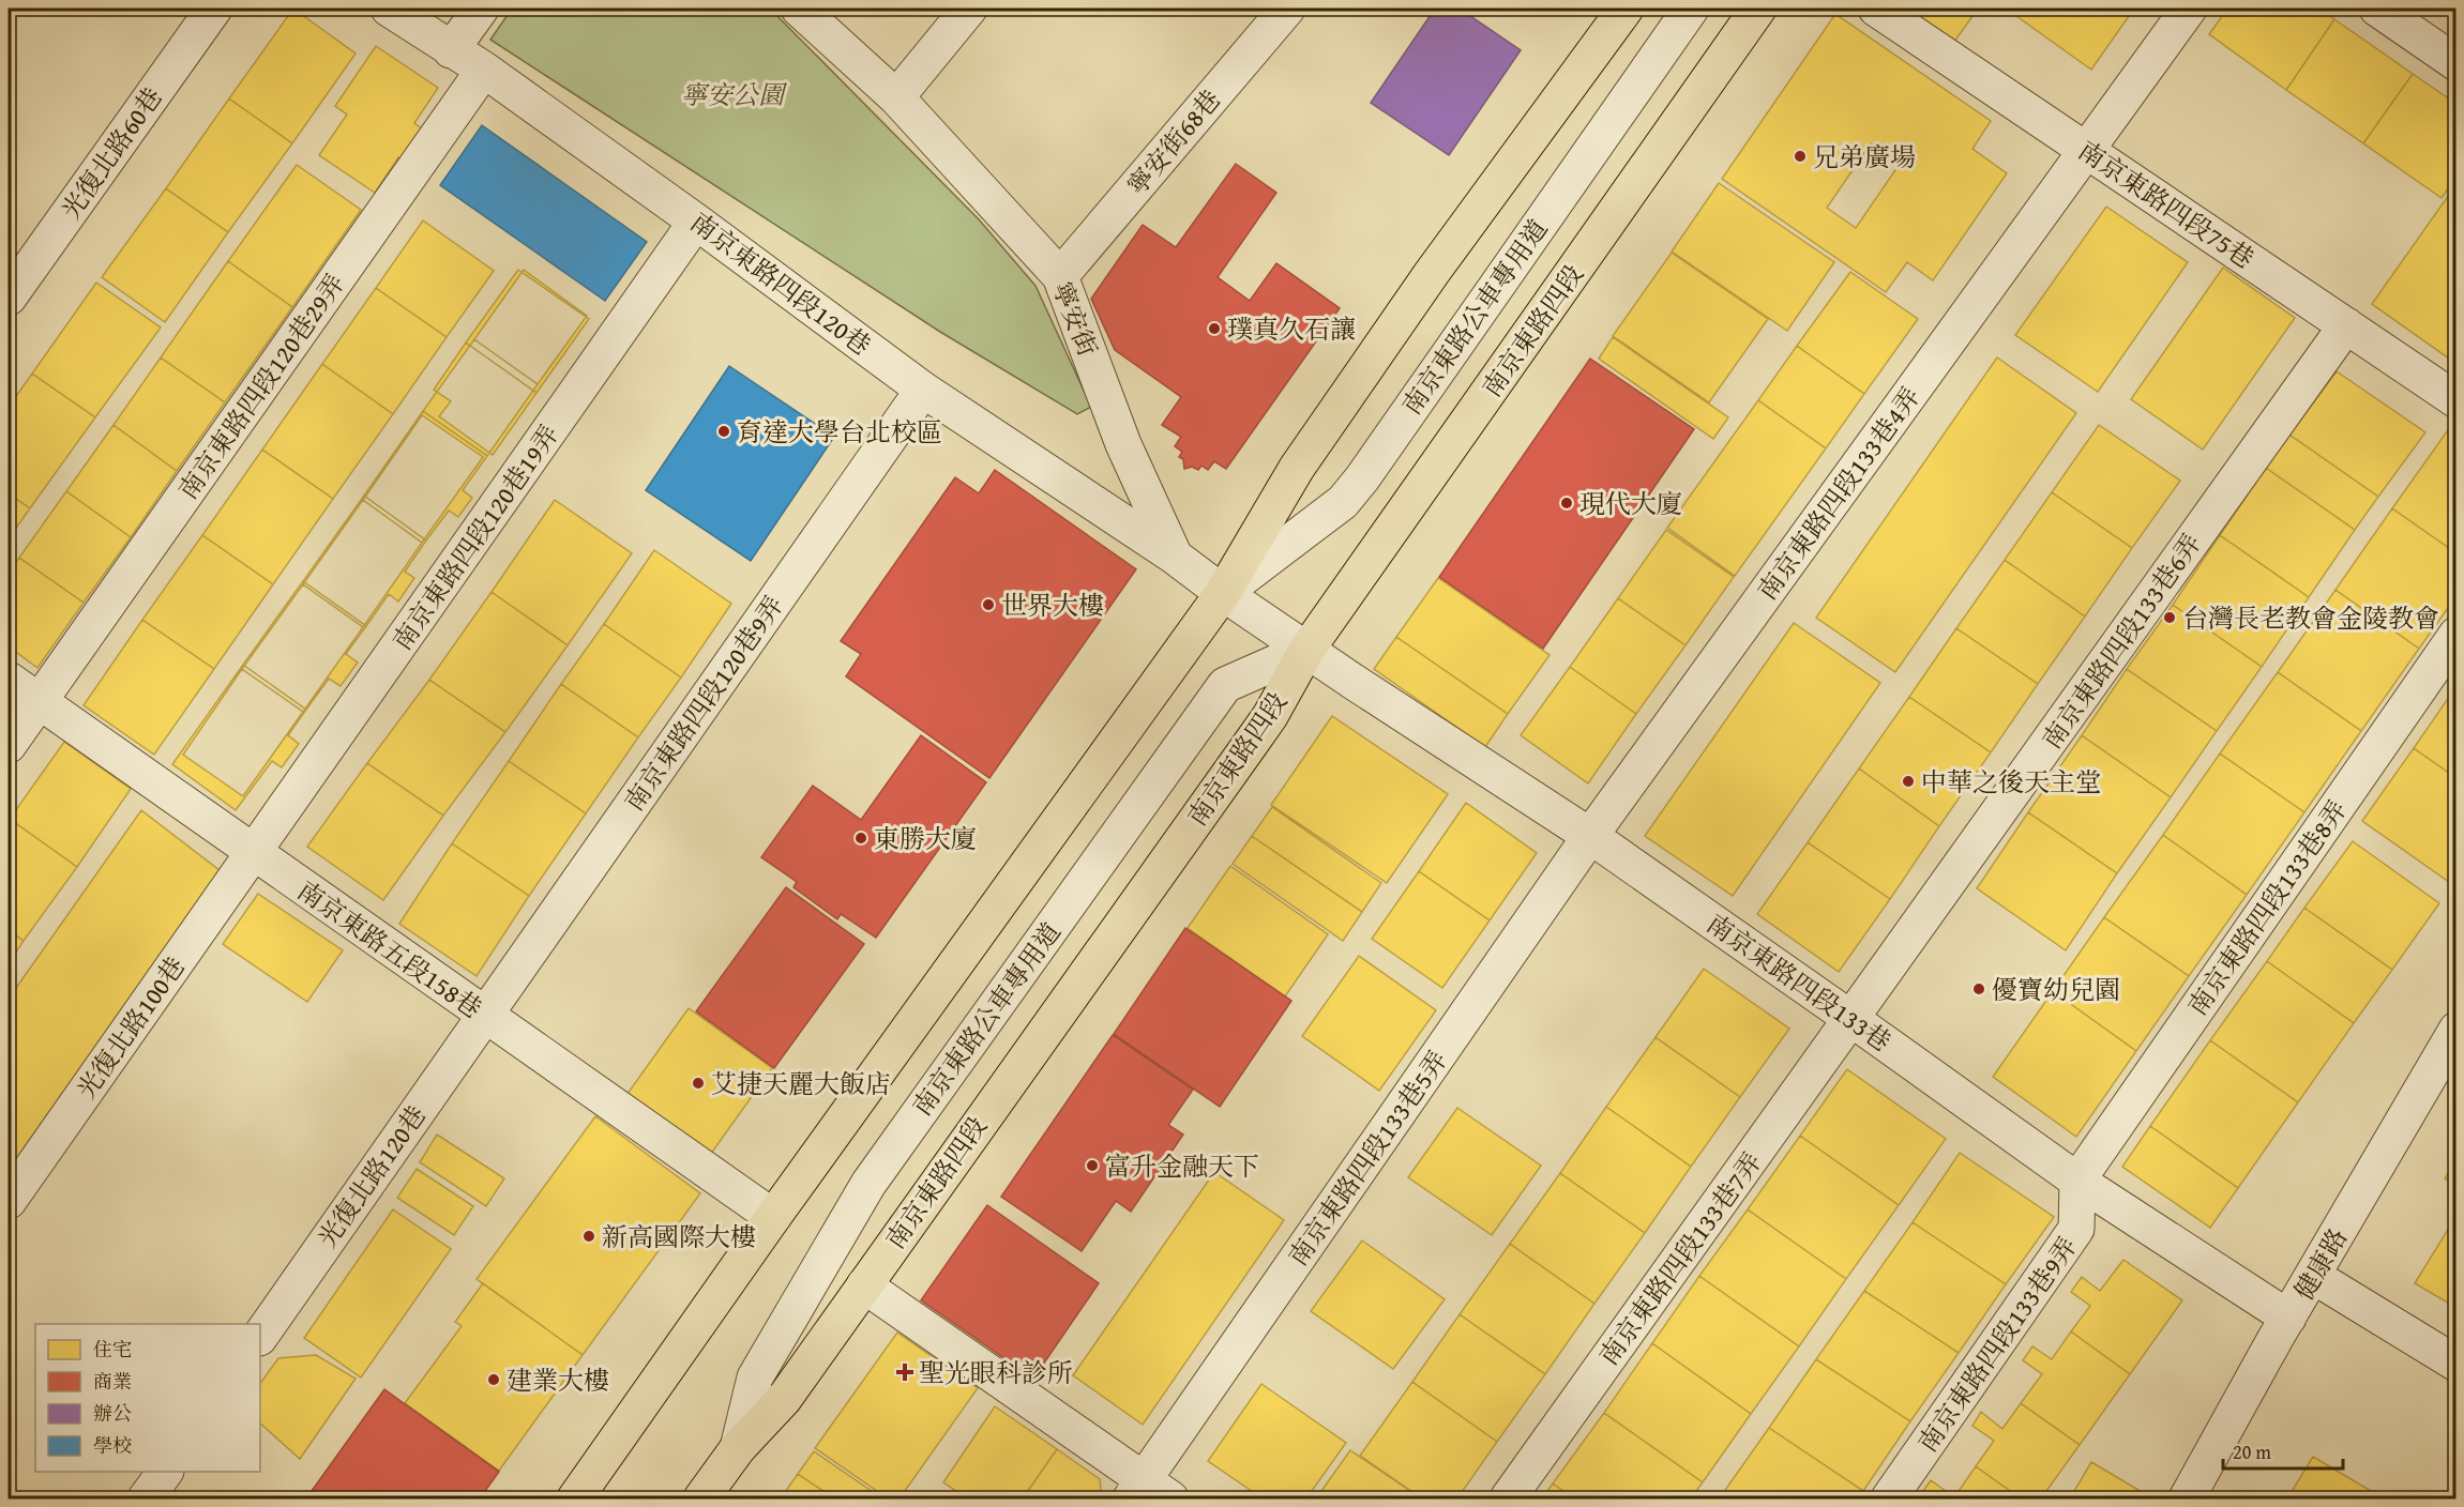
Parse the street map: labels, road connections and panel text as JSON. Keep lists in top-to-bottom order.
{
  "streets": {
    "main road": ["南京東路四段"],
    "street": [
      "寧安街68巷",
      "光復北路60巷",
      "南京東路四段75巷",
      "南京東路四段120巷",
      "南京東路公車專用道",
      "寧安街",
      "南京東路四段120巷29弄",
      "南京東路四段133巷4弄",
      "南京東路四段120巷19弄",
      "南京東路四段133巷6弄",
      "南京東路四段120巷9弄",
      "南京東路四段133巷8弄",
      "南京東路五段158巷",
      "南京東路四段133巷",
      "光復北路100巷",
      "南京東路四段133巷5弄",
      "光復北路120巷",
      "南京東路四段133巷7弄",
      "健康路",
      "南京東路四段133巷9弄"
    ]
  },
  "crossings": [
    ["寧安街68巷", "寧安街"],
    ["南京東路四段75巷", "南京東路四段133巷4弄"],
    ["南京東路四段75巷", "南京東路四段133巷6弄"],
    ["南京東路四段120巷", "寧安街"],
    ["南京東路四段120巷", "南京東路四段120巷29弄"],
    ["南京東路四段120巷", "南京東路四段120巷19弄"],
    ["南京東路四段120巷", "南京東路四段120巷9弄"],
    ["南京東路公車專用道", "寧安街"],
    ["南京東路公車專用道", "南京東路四段"],
    ["南京東路公車專用道", "南京東路四段133巷"],
    ["寧安街", "南京東路四段"],
    ["寧安街", "南京東路四段133巷"],
    ["南京東路四段", "南京東路四段133巷"],
    ["南京東路四段120巷29弄", "南京東路五段158巷"],
    ["南京東路四段133巷4弄", "南京東路四段133巷"],
    ["南京東路四段133巷4弄", "南京東路四段133巷5弄"],
    ["南京東路四段120巷19弄", "南京東路五段158巷"],
    ["南京東路四段120巷19弄", "光復北路100巷"],
    ["南京東路四段133巷6弄", "南京東路四段133巷"],
    ["南京東路四段133巷6弄", "南京東路四段133巷7弄"],
    ["南京東路四段120巷9弄", "南京東路五段158巷"],
    ["南京東路四段120巷9弄", "光復北路120巷"],
    ["南京東路四段133巷8弄", "南京東路四段133巷"],
    ["南京東路四段133巷8弄", "南京東路四段133巷9弄"],
    ["南京東路五段158巷", "光復北路100巷"],
    ["南京東路五段158巷", "光復北路120巷"],
    ["南京東路四段133巷", "南京東路四段133巷5弄"],
    ["南京東路四段133巷", "南京東路四段133巷7弄"],
    ["南京東路四段133巷", "健康路"],
    ["南京東路四段133巷", "南京東路四段133巷9弄"]
  ],
  "parks": ["寧安公園"],
  "places": {
    "other": [
      "兄弟廣場",
      "璞真久石讓",
      "育達大學台北校區",
      "現代大廈",
      "世界大樓",
      "台灣長老教會金陵教會",
      "中華之後天主堂",
      "東勝大廈",
      "優寶幼兒園",
      "艾捷天麗大飯店",
      "富升金融天下",
      "新高國際大樓",
      "建業大樓"
    ],
    "health": ["聖光眼科診所"]
  },
  "legend": [
    "住宅",
    "商業",
    "辦公",
    "學校"
  ],
  "scale_bar": "20 m"
}
